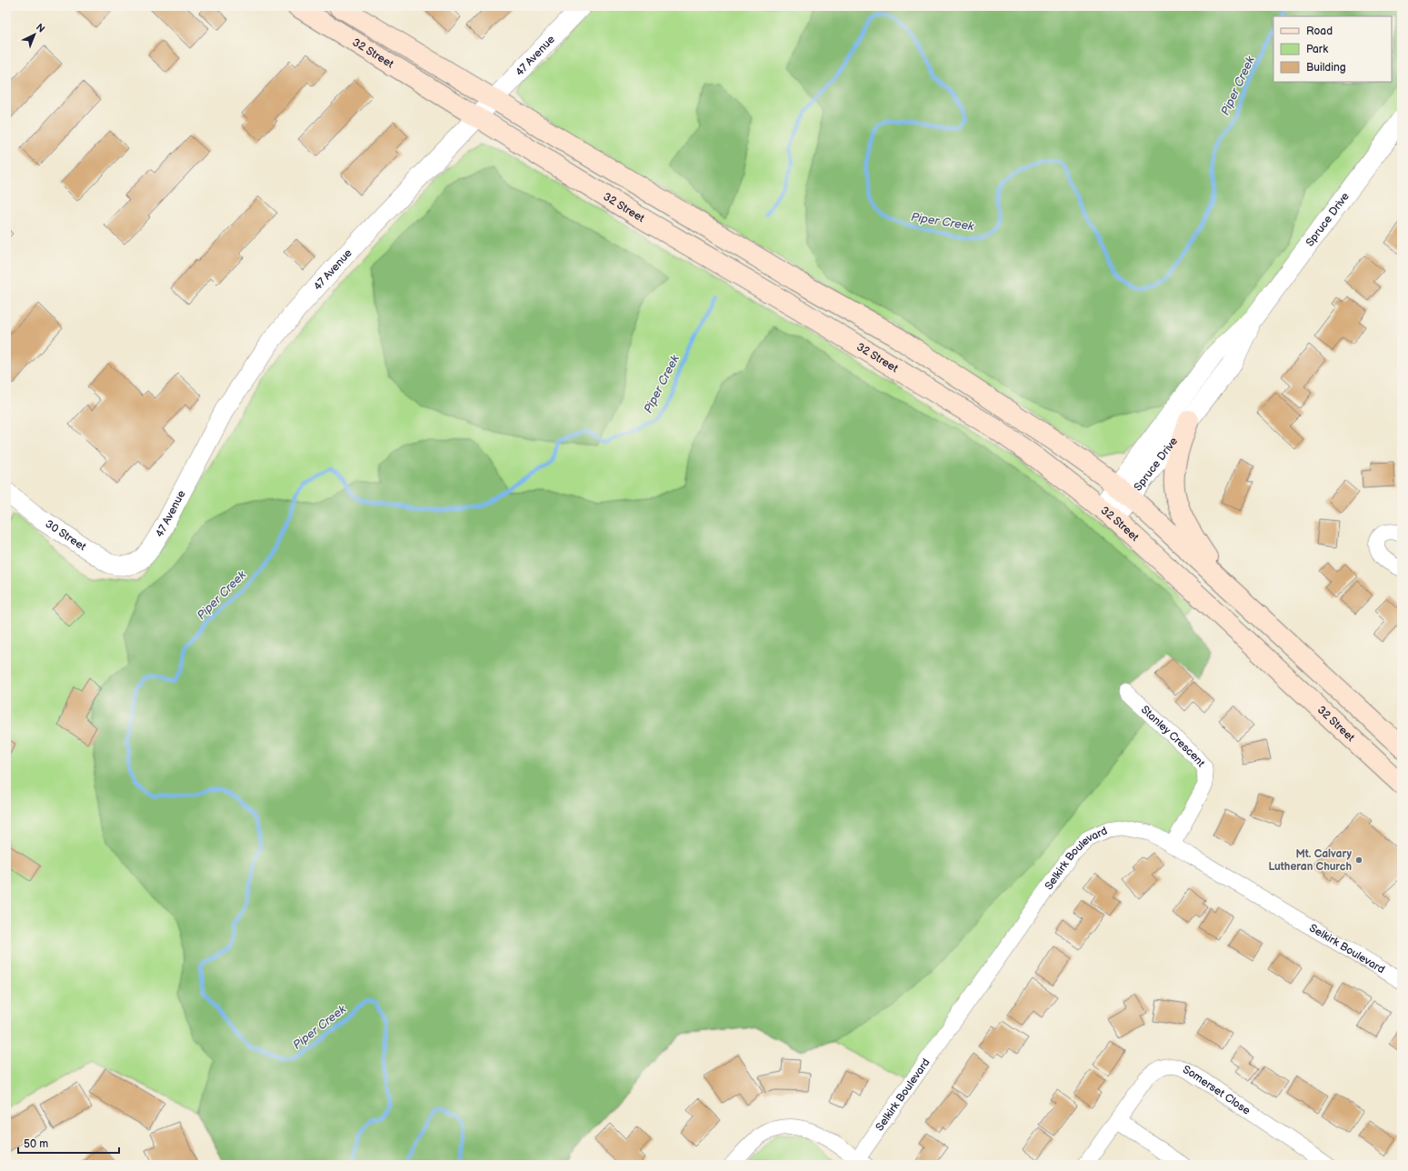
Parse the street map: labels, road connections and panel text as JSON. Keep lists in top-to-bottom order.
{
  "streets": {
    "main road": ["32 Street"],
    "street": [
      "47 Avenue",
      "Spruce Drive",
      "30 Street",
      "Stanley Crescent",
      "Selkirk Boulevard",
      "Somerset Close"
    ]
  },
  "crossings": [
    ["32 Street", "47 Avenue"],
    ["32 Street", "Spruce Drive"],
    ["47 Avenue", "30 Street"],
    ["Stanley Crescent", "Selkirk Boulevard"]
  ],
  "water": ["Piper Creek"],
  "places": ["Mt. Calvary Lutheran Church"],
  "legend": ["Road", "Park", "Building"],
  "scale_bar": "50 m",
  "north": "top right"
}
